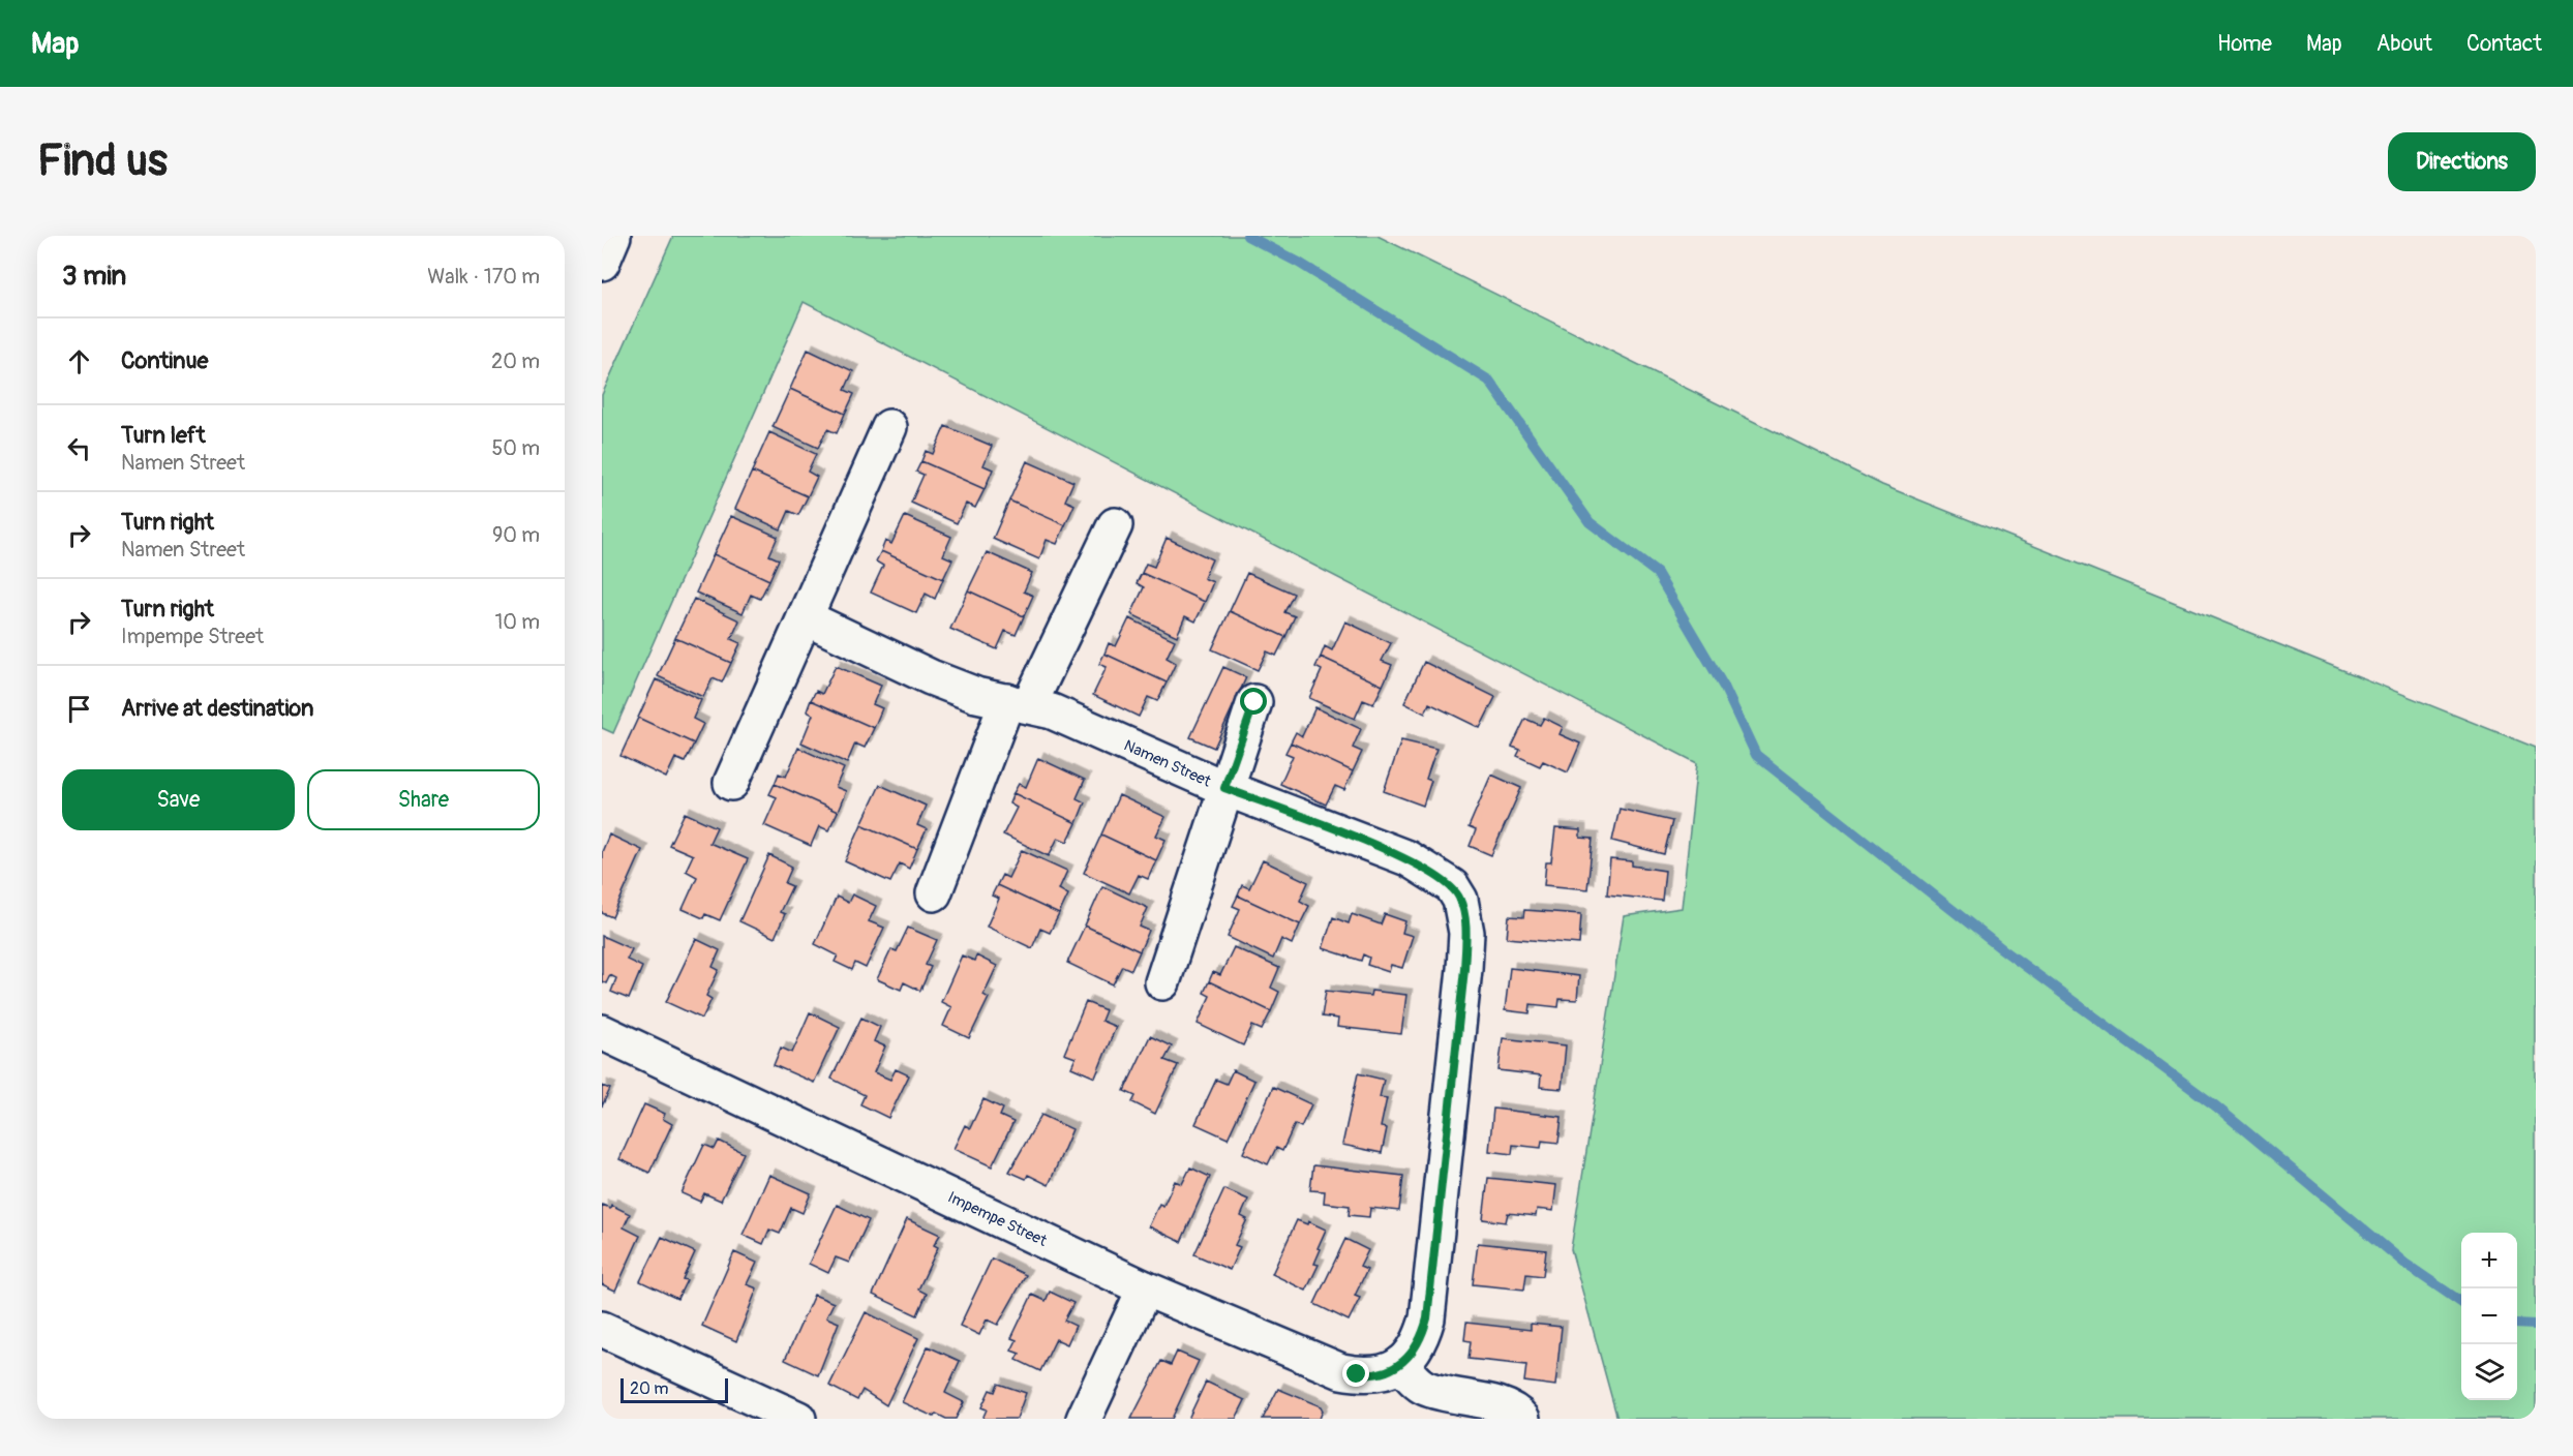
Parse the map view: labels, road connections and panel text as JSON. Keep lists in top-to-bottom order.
{
  "streets": {
    "street": ["Namen Street", "Impempe Street"]
  },
  "crossings": [
    ["Namen Street", "Impempe Street"]
  ],
  "scale_bar": "20 m",
  "page": {
    "header": "Map",
    "nav": [
      "Home",
      "Map",
      "About",
      "Contact"
    ],
    "buttons": [
      "Directions",
      ["Save", "Share"]
    ],
    "title": "Find us",
    "heading": ["3 min", "Walk · 170 m"],
    "list": [
      ["Continue", "20 m"],
      ["Turn left", "Namen Street", "50 m"],
      ["Turn right", "Namen Street", "90 m"],
      ["Turn right", "Impempe Street", "10 m"],
      "Arrive at destination"
    ],
    "map_buttons": ["+", "−"],
    "scale": "20 m"
  }
}
